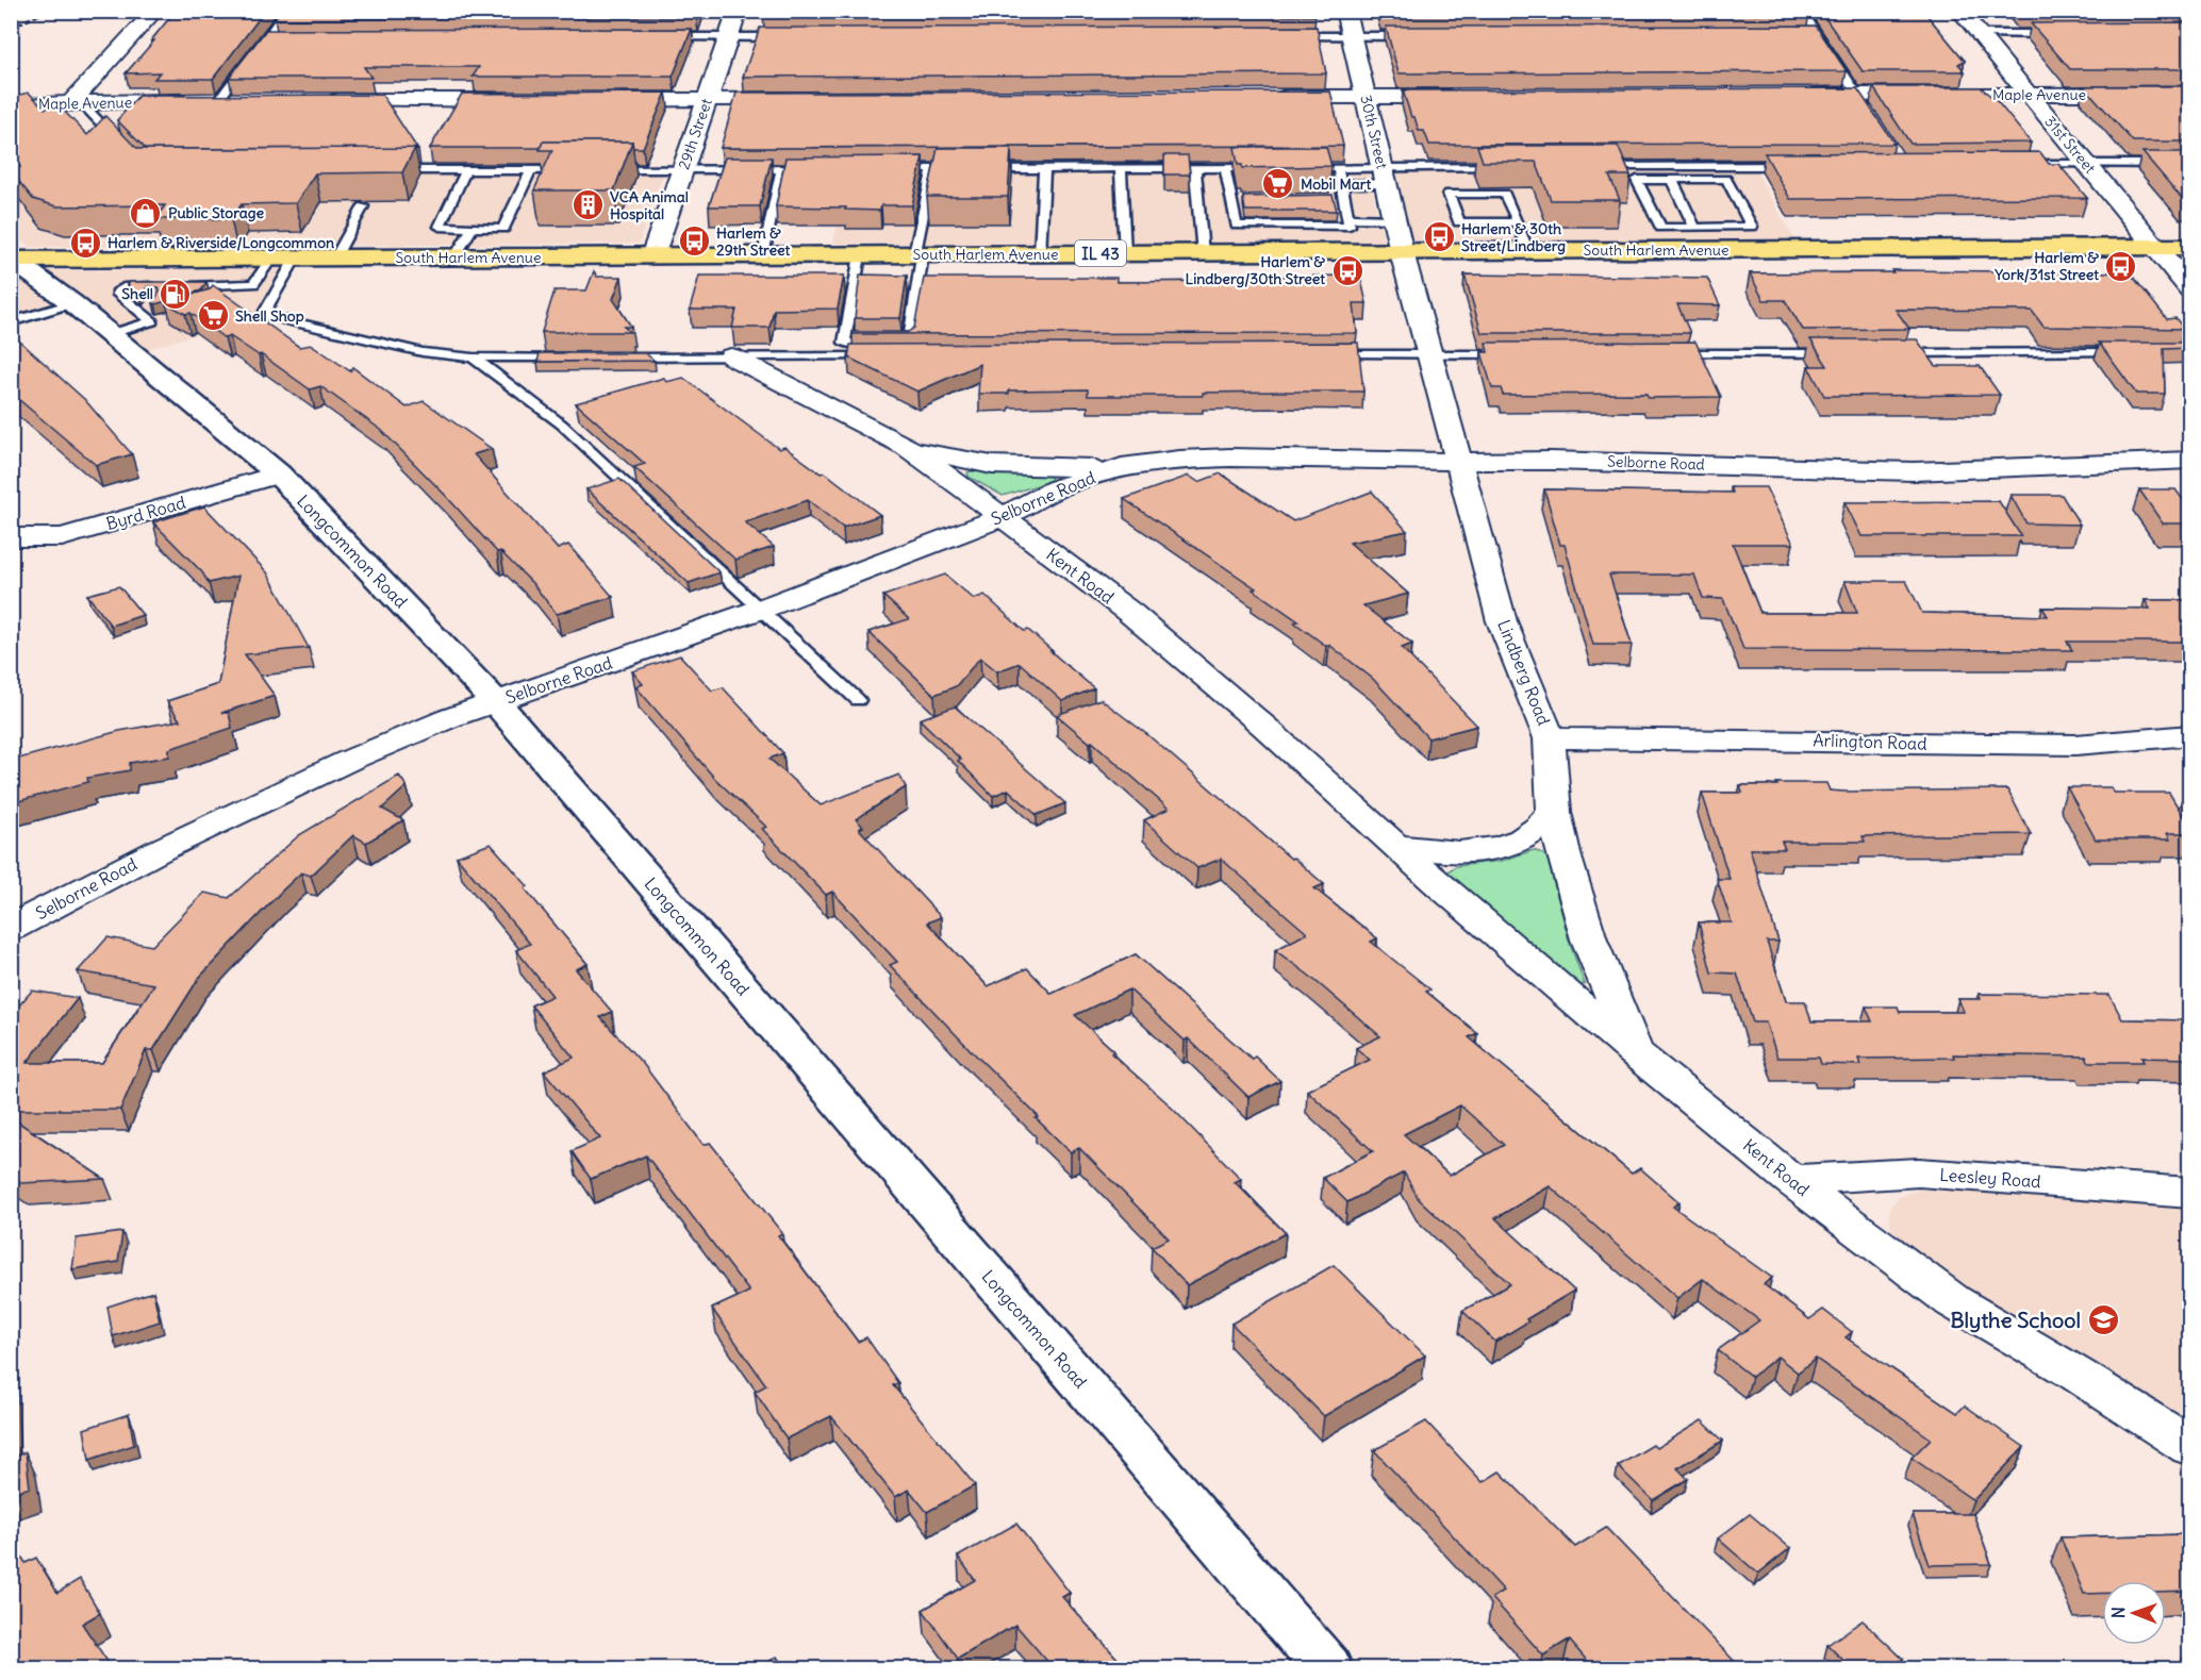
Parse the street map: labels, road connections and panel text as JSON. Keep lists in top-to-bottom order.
{
  "streets": {
    "main road": ["South Harlem Avenue", "IL 43"],
    "street": [
      "Maple Avenue",
      "30th Street",
      "29th Street",
      "31st Street",
      "Selborne Road",
      "Byrd Road",
      "Longcommon Road",
      "Kent Road",
      "Lindberg Road",
      "Arlington Road",
      "Leesley Road"
    ]
  },
  "crossings": [
    ["Maple Avenue", "31st Street"],
    ["30th Street", "South Harlem Avenue"],
    ["30th Street", "Lindberg Road"],
    ["29th Street", "South Harlem Avenue"],
    ["31st Street", "South Harlem Avenue"],
    ["South Harlem Avenue", "Longcommon Road"],
    ["South Harlem Avenue", "Lindberg Road"],
    ["Selborne Road", "Longcommon Road"],
    ["Selborne Road", "Kent Road"],
    ["Selborne Road", "Lindberg Road"],
    ["Byrd Road", "Longcommon Road"],
    ["Kent Road", "Lindberg Road"],
    ["Kent Road", "Leesley Road"],
    ["Lindberg Road", "Arlington Road"]
  ],
  "places": {
    "supermarket": ["Mobil Mart", "Shell Shop"],
    "building": ["VCA Animal Hospital"],
    "shop": ["Public Storage"],
    "bus stop": [
      "Harlem & 30th Street/Lindberg",
      "Harlem & 29th Street",
      "Harlem & Riverside/Longcommon",
      "Harlem & York/31st Street",
      "Harlem & Lindberg/30th Street"
    ],
    "fuel station": ["Shell"],
    "school or university": ["Blythe School"]
  },
  "north": "left"
}
